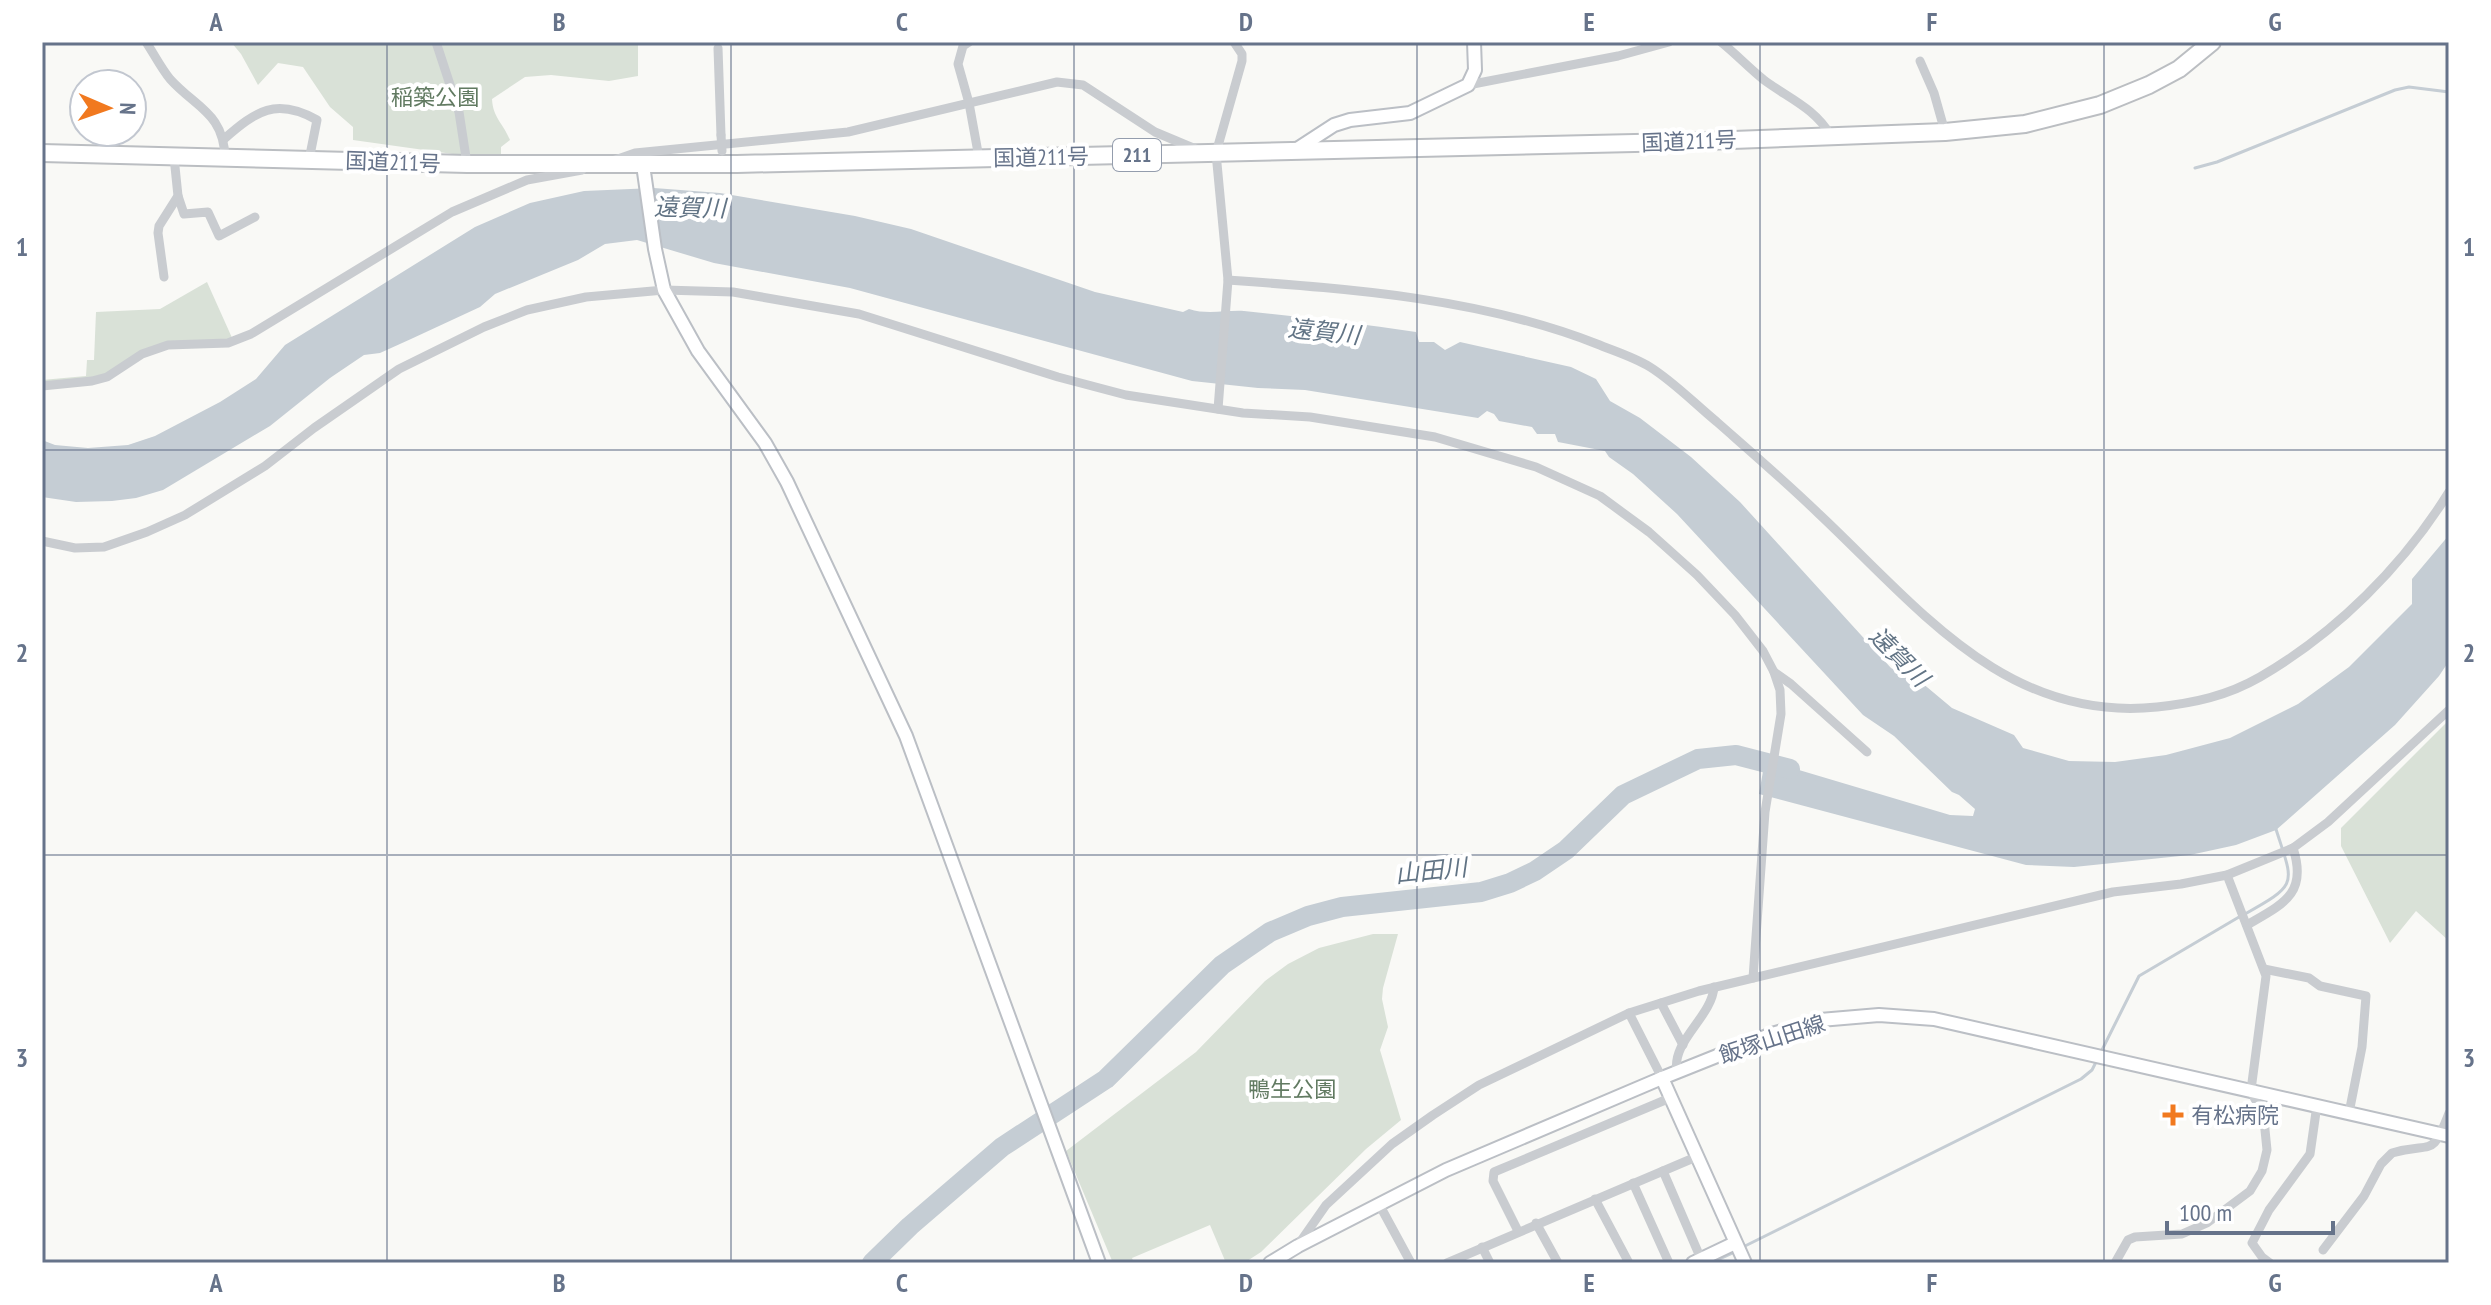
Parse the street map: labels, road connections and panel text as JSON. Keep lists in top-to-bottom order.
{
  "streets": {
    "highway": ["国道211号", "211"],
    "street": ["飯塚山田線"]
  },
  "water": ["遠賀川", "山田川"],
  "parks": ["稲築公園", "鴨生公園"],
  "places": {
    "health": ["有松病院"]
  },
  "scale_bar": "100 m",
  "north": "right",
  "grid": {
    "columns": [
      "A",
      "B",
      "C",
      "D",
      "E",
      "F",
      "G"
    ],
    "rows": ["1", "2", "3"]
  }
}
